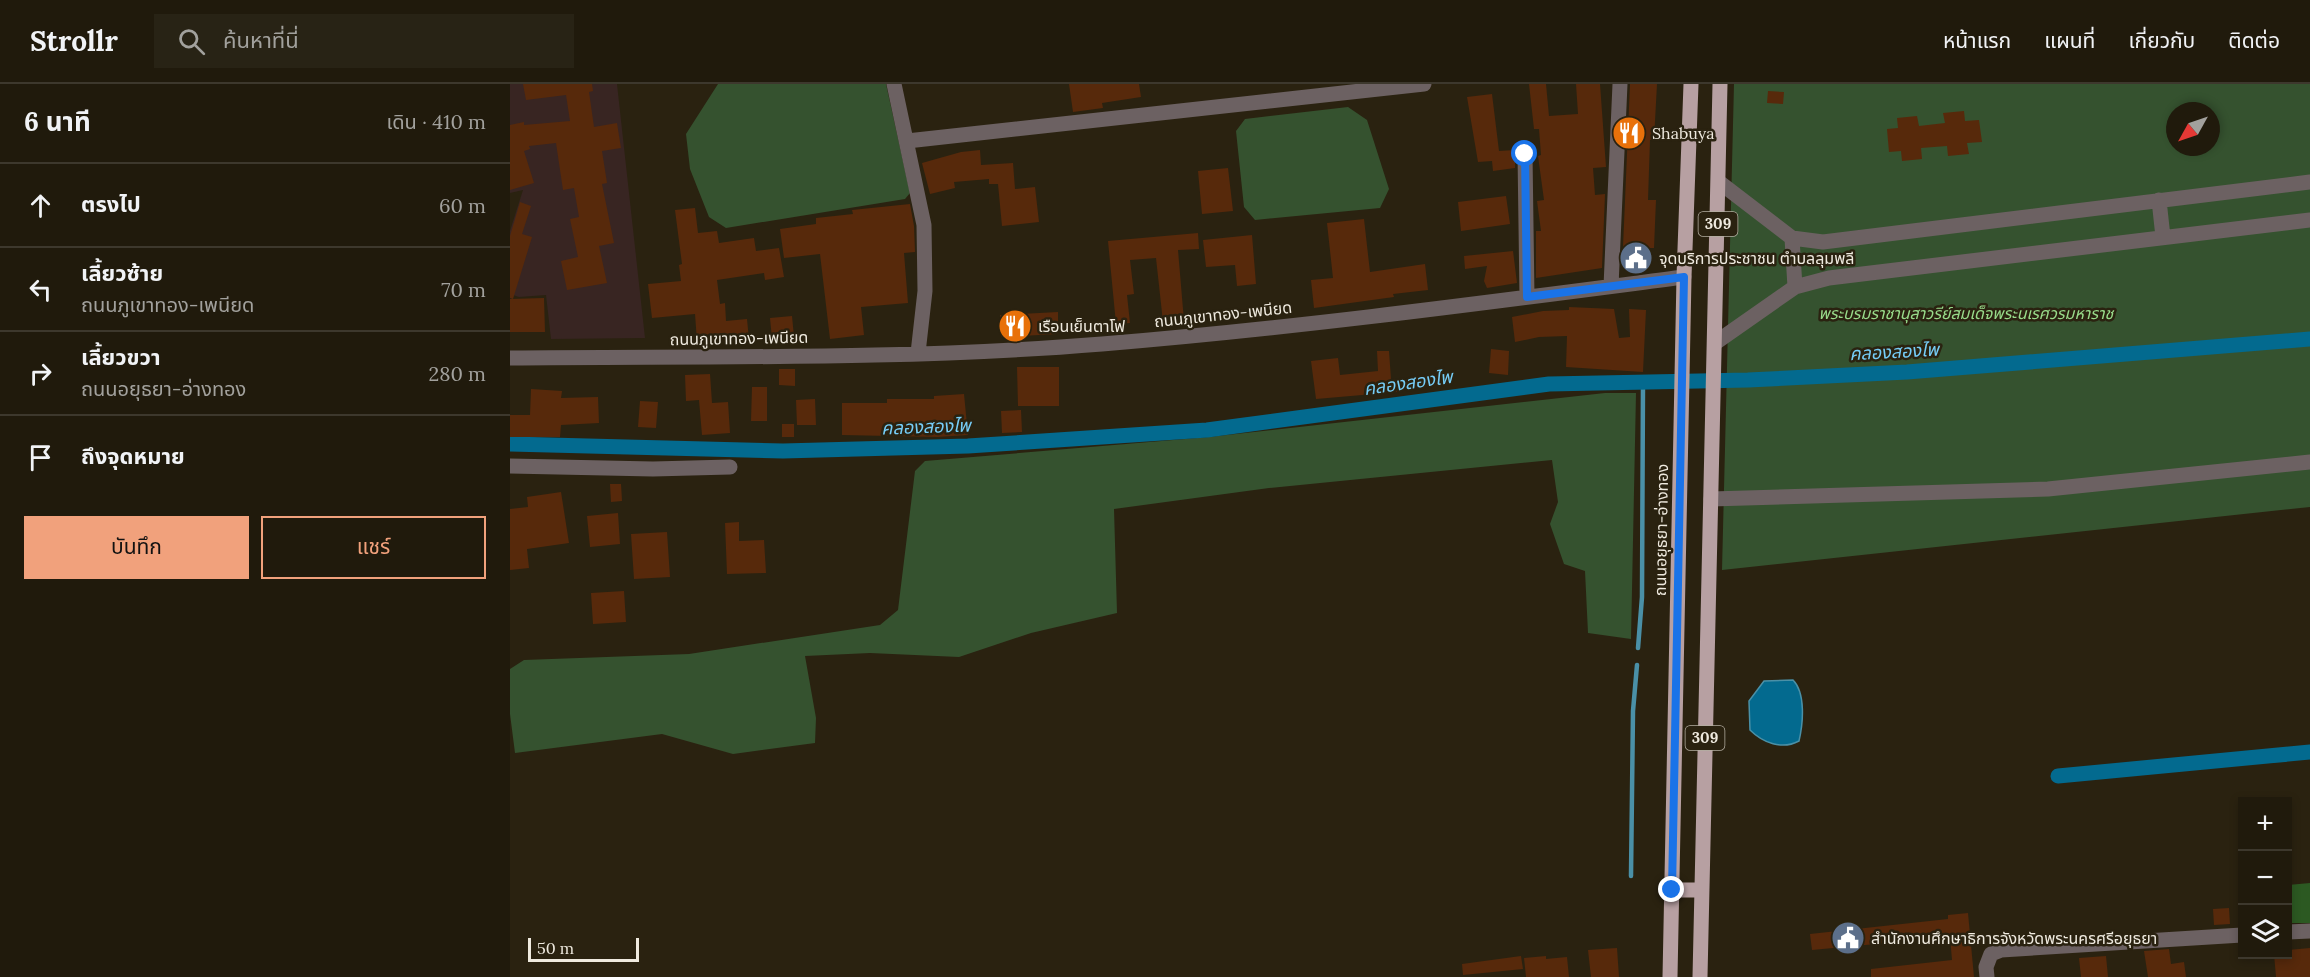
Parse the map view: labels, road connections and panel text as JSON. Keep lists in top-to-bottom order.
{
  "streets": {
    "main road": ["309", "ถนนอยุธยา-อ่างทอง"],
    "street": ["ถนนภูเขาทอง-เพนียด"]
  },
  "crossings": [
    ["ถนนภูเขาทอง-เพนียด", "ถนนอยุธยา-อ่างทอง"]
  ],
  "water": ["คลองสองไพ"],
  "parks": ["พระบรมราชานุสาวรีย์สมเด็จพระนเรศวรมหาราช"],
  "places": {
    "restaurant": ["Shabuya", "เรือนเย็นตาโฟ"],
    "public building": ["จุดบริการประชาชน ตำบลลุมพลี", "สำนักงานศึกษาธิการจังหวัดพระนครศรีอยุธยา"]
  },
  "scale_bar": "50 m",
  "north": "bottom left",
  "page": {
    "header": "Strollr",
    "search": "ค้นหาที่นี่",
    "nav": [
      "หน้าแรก",
      "แผนที่",
      "เกี่ยวกับ",
      "ติดต่อ"
    ],
    "heading": ["6 นาที", "เดิน · 410 m"],
    "list": [
      ["ตรงไป", "60 m"],
      ["เลี้ยวซ้าย", "ถนนภูเขาทอง-เพนียด", "70 m"],
      ["เลี้ยวขวา", "ถนนอยุธยา-อ่างทอง", "280 m"],
      "ถึงจุดหมาย"
    ],
    "buttons": ["บันทึก", "แชร์"],
    "map_buttons": ["+", "−"],
    "scale": "50 m"
  }
}
